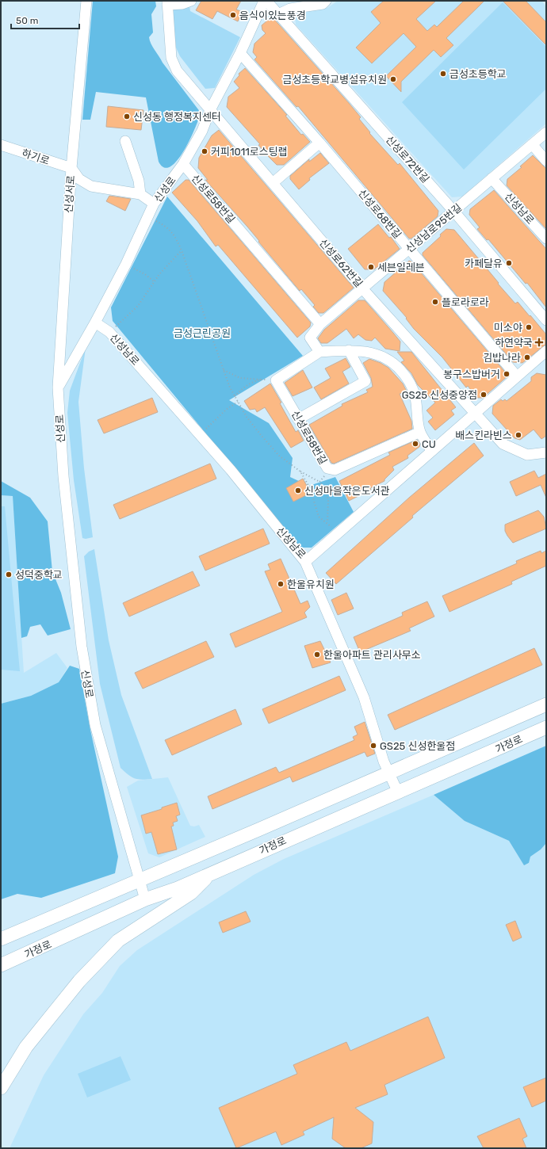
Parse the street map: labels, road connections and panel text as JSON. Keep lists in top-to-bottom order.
{
  "streets": {
    "main road": ["가정로"],
    "street": [
      "하기로",
      "신성로72번길",
      "신성로",
      "신성서로",
      "신성로58번길",
      "신성남로",
      "신성로68번길",
      "신성남로95번길",
      "신성로62번길"
    ]
  },
  "crossings": [
    ["하기로", "신성서로"],
    ["신성로72번길", "신성남로95번길"],
    ["신성로", "신성서로"],
    ["신성로", "신성로58번길"],
    ["신성로", "신성남로"],
    ["신성로", "신성로68번길"],
    ["신성로", "신성로62번길"],
    ["신성로", "가정로"],
    ["신성로58번길", "신성남로95번길"],
    ["신성남로", "신성로68번길"],
    ["신성남로", "신성남로95번길"],
    ["신성남로", "신성로62번길"],
    ["신성로68번길", "신성남로95번길"],
    ["신성남로95번길", "신성로62번길"]
  ],
  "parks": ["금성근린공원"],
  "places": {
    "other": [
      "음식이있는풍경",
      "금성초등학교",
      "금성초등학교병설유치원",
      "신성동 행정복지센터",
      "커피1011로스팅랩",
      "카페달유",
      "세븐일레븐",
      "플로라로라",
      "미소야",
      "김밥나라",
      "봉구스밥버거",
      "GS25 신성중앙점",
      "배스킨라빈스",
      "CU",
      "신성마을작은도서관",
      "성덕중학교",
      "한울유치원",
      "한울아파트 관리사무소",
      "GS25 신성한울점"
    ],
    "health": ["하연약국"]
  },
  "scale_bar": "50 m"
}
